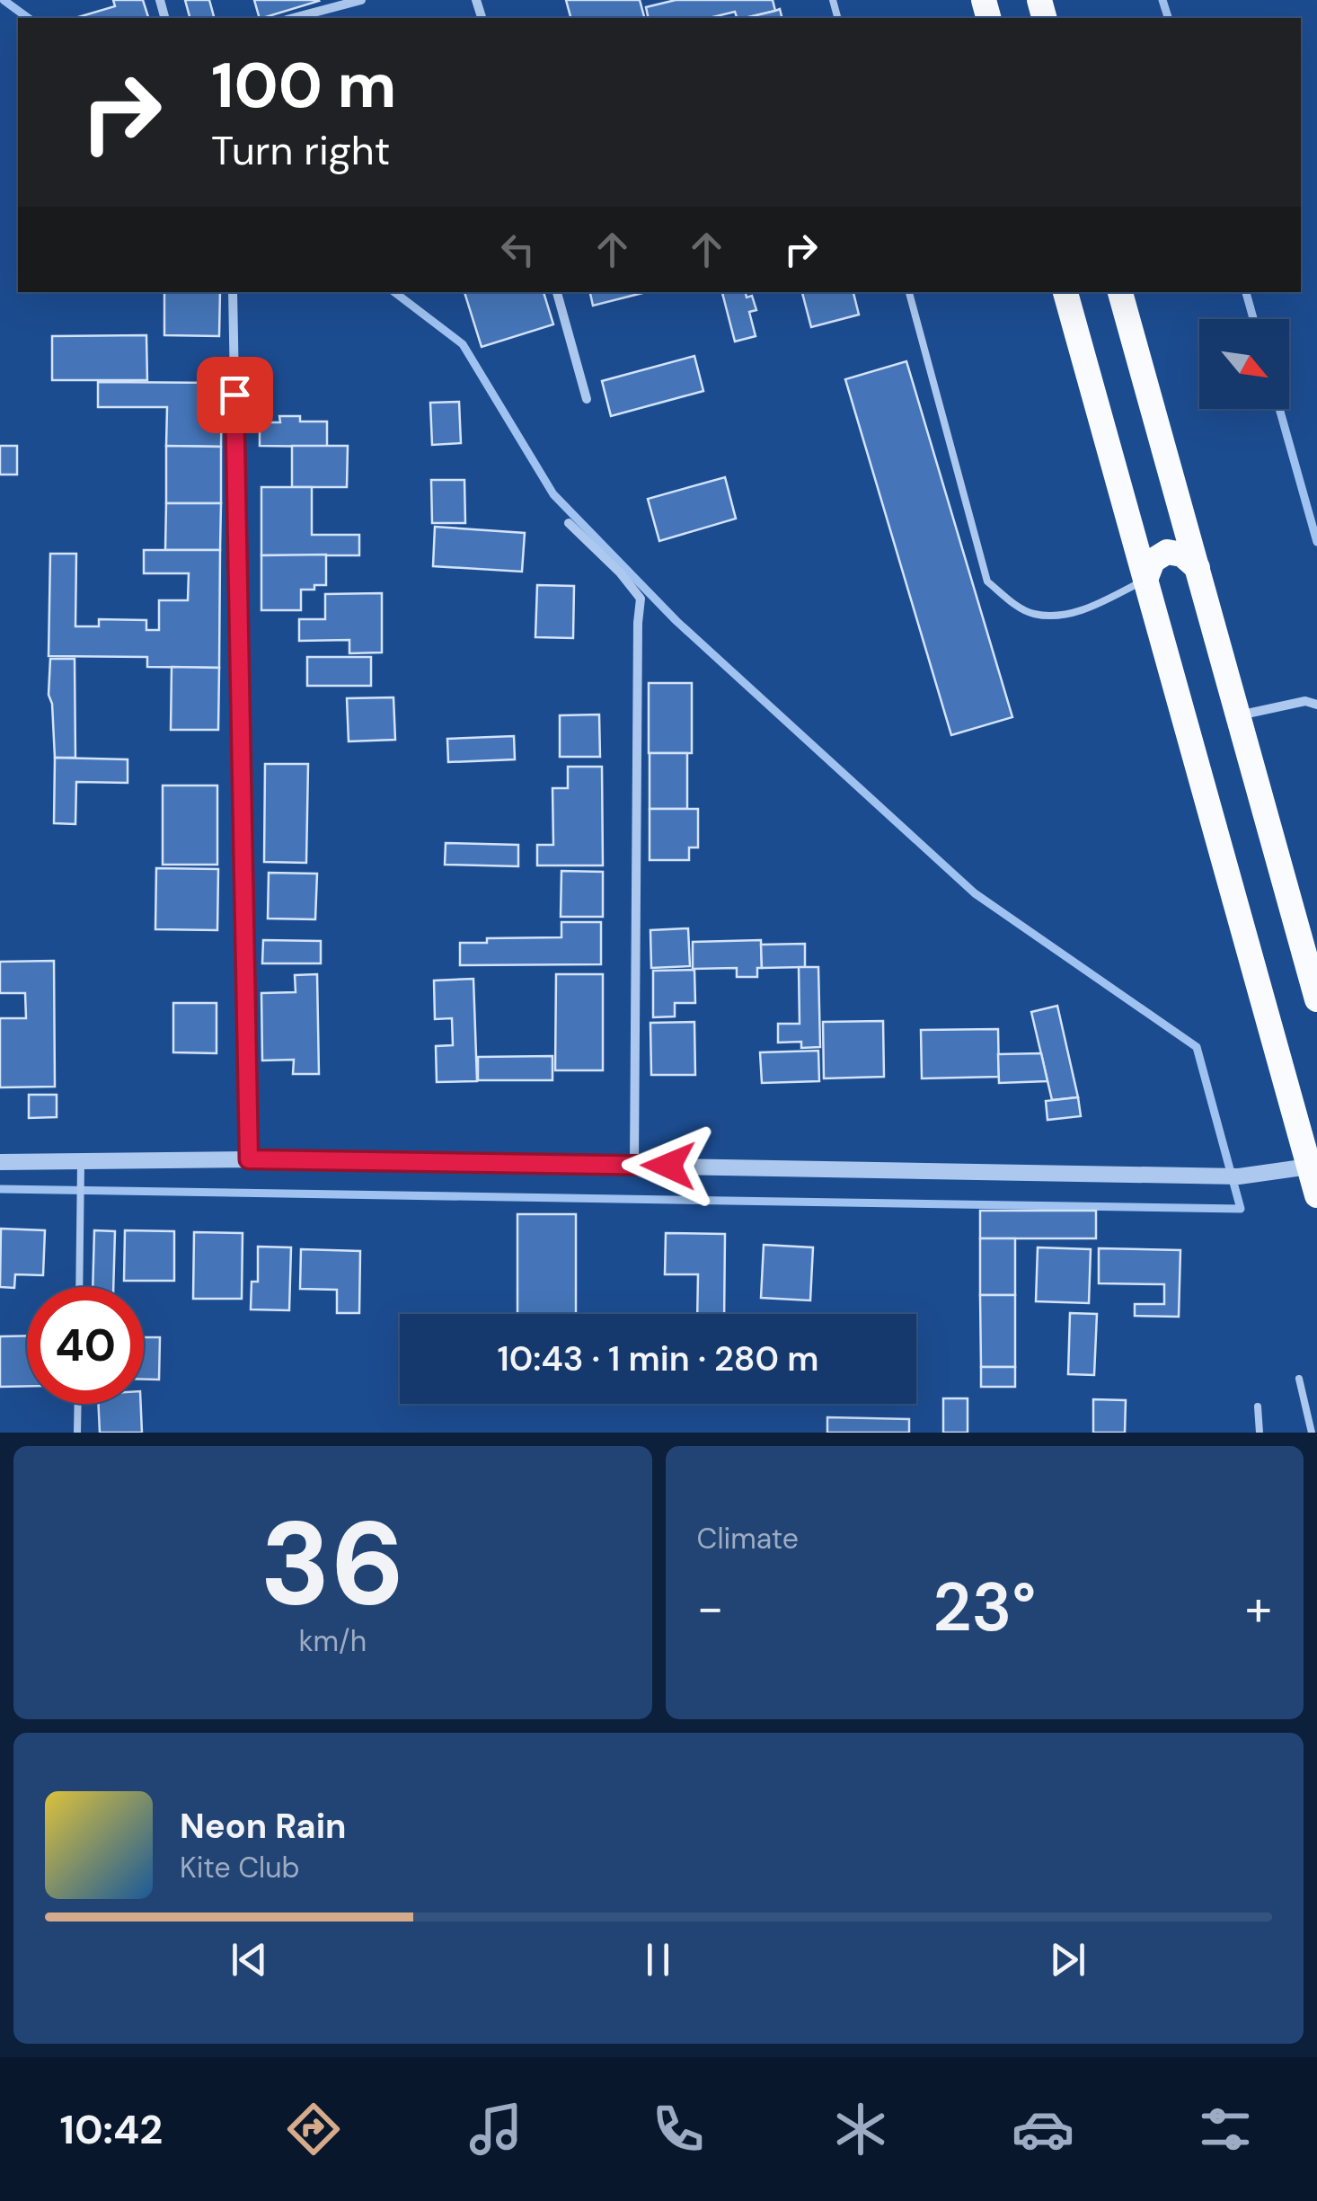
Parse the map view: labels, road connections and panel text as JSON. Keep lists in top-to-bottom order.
{
  "north": "bottom right",
  "page": {
    "turn": ["100 m", "Turn right"],
    "limit": "40",
    "trip": "10:43 · 1 min · 280 m",
    "tile": [
      ["36", "km/h"],
      "Climate"
    ],
    "heat": ["−", "23°", "+"],
    "song": ["Neon Rain", "Kite Club"],
    "tabs": "10:42"
  }
}
